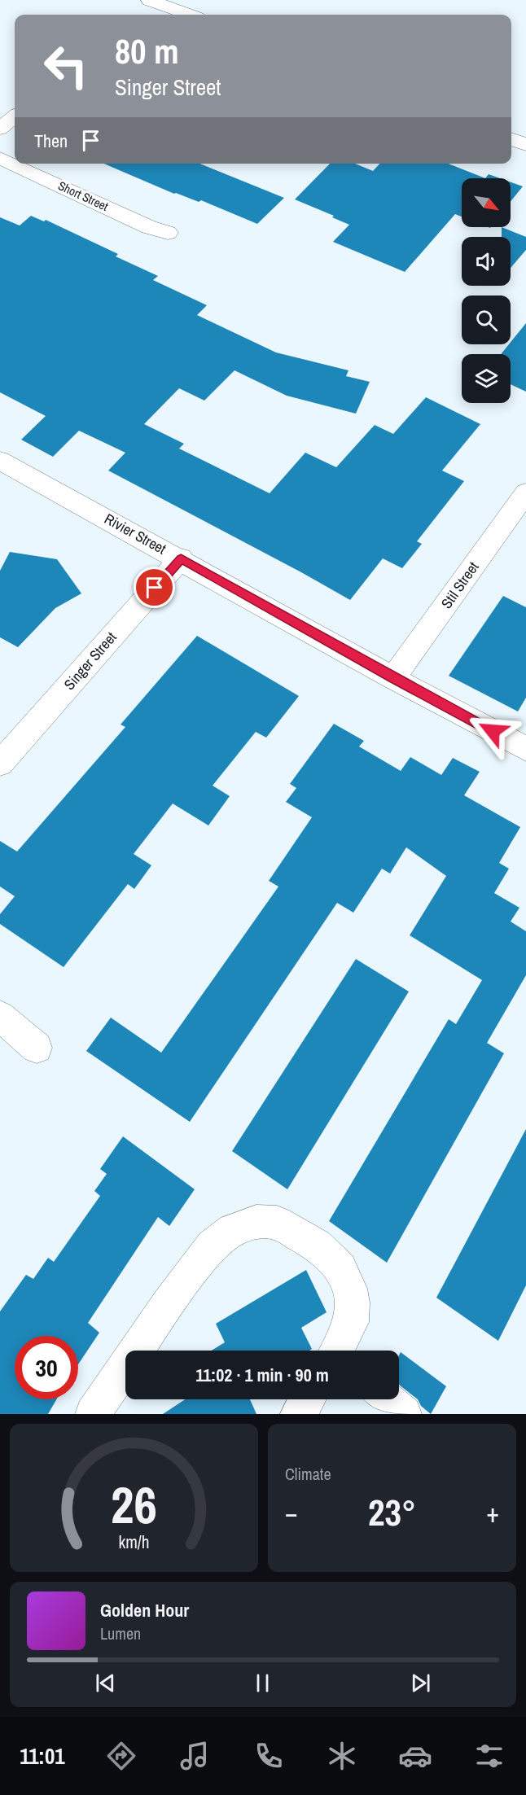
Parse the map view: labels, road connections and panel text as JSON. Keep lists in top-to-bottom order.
{
  "streets": {
    "street": [
      "Short Street",
      "Rivier Street",
      "Stil Street",
      "Singer Street"
    ]
  },
  "crossings": [
    ["Rivier Street", "Stil Street"],
    ["Rivier Street", "Singer Street"]
  ],
  "north": "bottom right",
  "page": {
    "turn": ["80 m", "Singer Street"],
    "then": "Then",
    "limit": "30",
    "trip": "11:02 · 1 min · 90 m",
    "tile": "Climate",
    "heat": ["−", "23°", "+"],
    "song": ["Golden Hour", "Lumen"],
    "tabs": "11:01",
    "gauge": ["26", "km/h"]
  }
}
